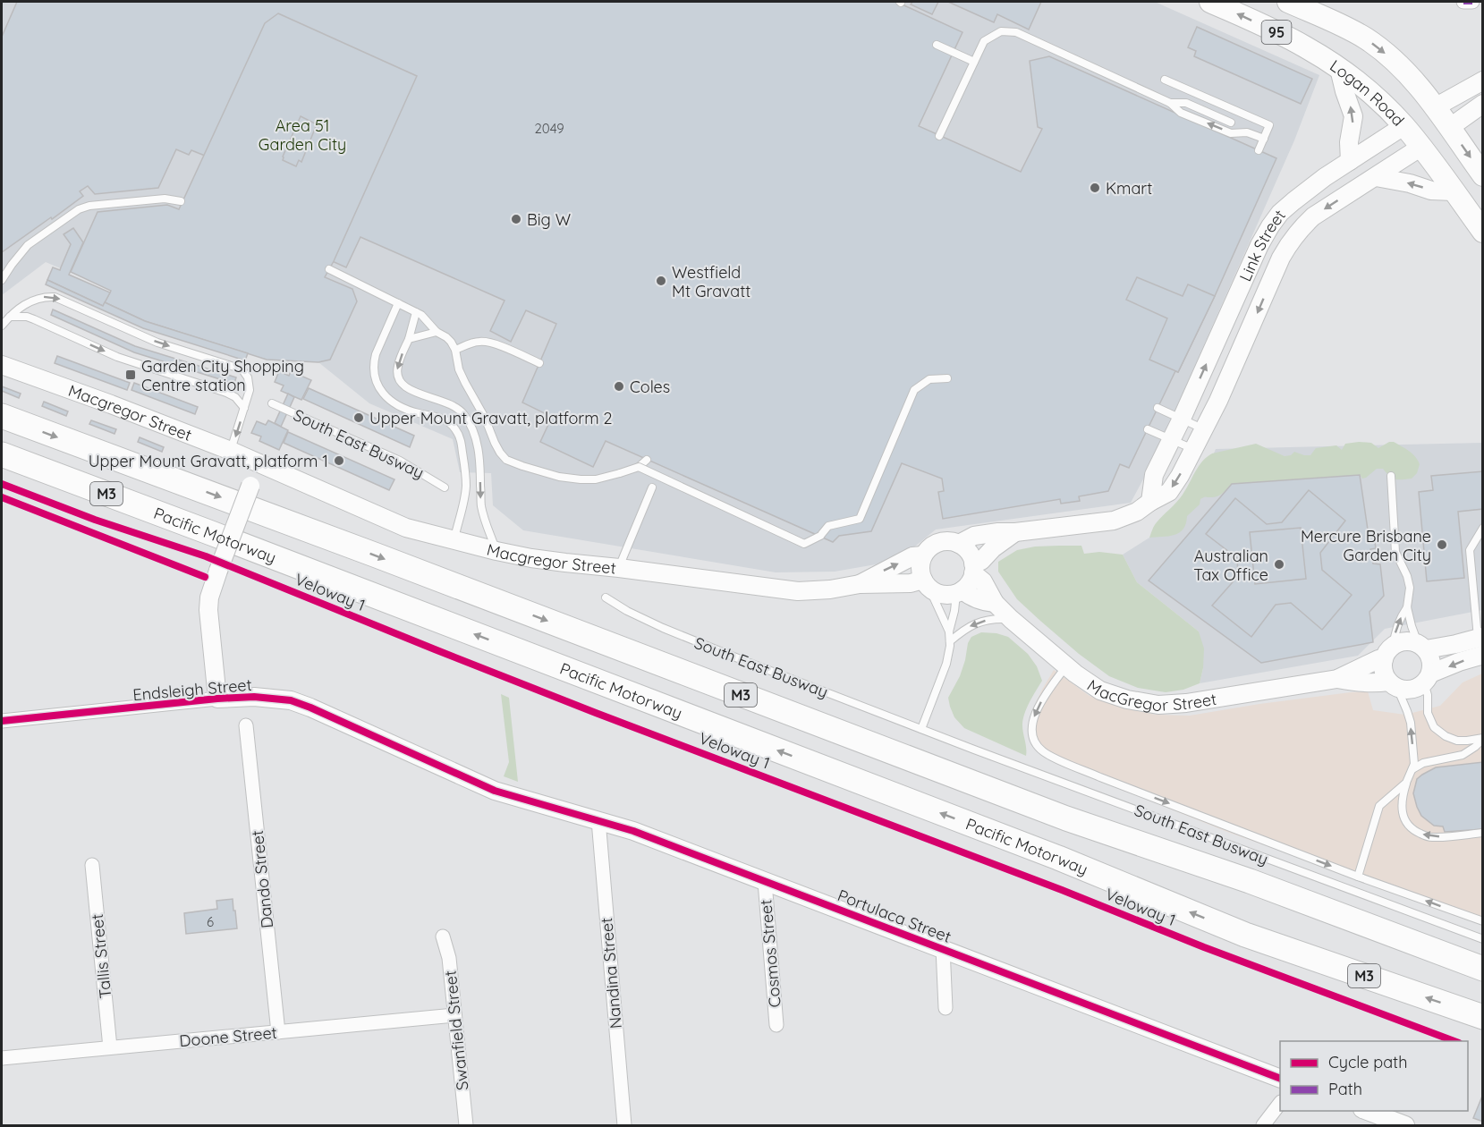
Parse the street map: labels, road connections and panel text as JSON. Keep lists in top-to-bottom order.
{
  "streets": {
    "highway": ["M3", "Pacific Motorway"],
    "main road": ["95", "Logan Road", "Link Street"],
    "street": [
      "Macgregor Street",
      "MacGregor Street",
      "Endsleigh Street",
      "Dando Street",
      "Portulaca Street",
      "Cosmos Street",
      "Tallis Street",
      "Nandina Street",
      "Swanfield Street",
      "Doone Street"
    ],
    "lane": ["South East Busway"],
    "cycle path": ["Veloway 1"]
  },
  "crossings": [
    ["95", "Link Street"],
    ["Logan Road", "Link Street"],
    ["Link Street", "Macgregor Street"],
    ["Link Street", "MacGregor Street"],
    ["Macgregor Street", "MacGregor Street"],
    ["Endsleigh Street", "Portulaca Street"],
    ["Dando Street", "Doone Street"],
    ["Portulaca Street", "Cosmos Street"],
    ["Portulaca Street", "Nandina Street"],
    ["Tallis Street", "Doone Street"],
    ["Swanfield Street", "Doone Street"]
  ],
  "parks": ["Area 51 Garden City"],
  "places": {
    "other": [
      "Kmart",
      "Big W",
      "Westfield Mt Gravatt",
      "Coles",
      "Upper Mount Gravatt, platform 2",
      "Upper Mount Gravatt, platform 1",
      "Mercure Brisbane Garden City",
      "Australian Tax Office"
    ],
    "transit": ["Garden City Shopping Centre station"]
  },
  "house_numbers": ["2049", "6"],
  "legend": ["Cycle path", "Path"]
}
